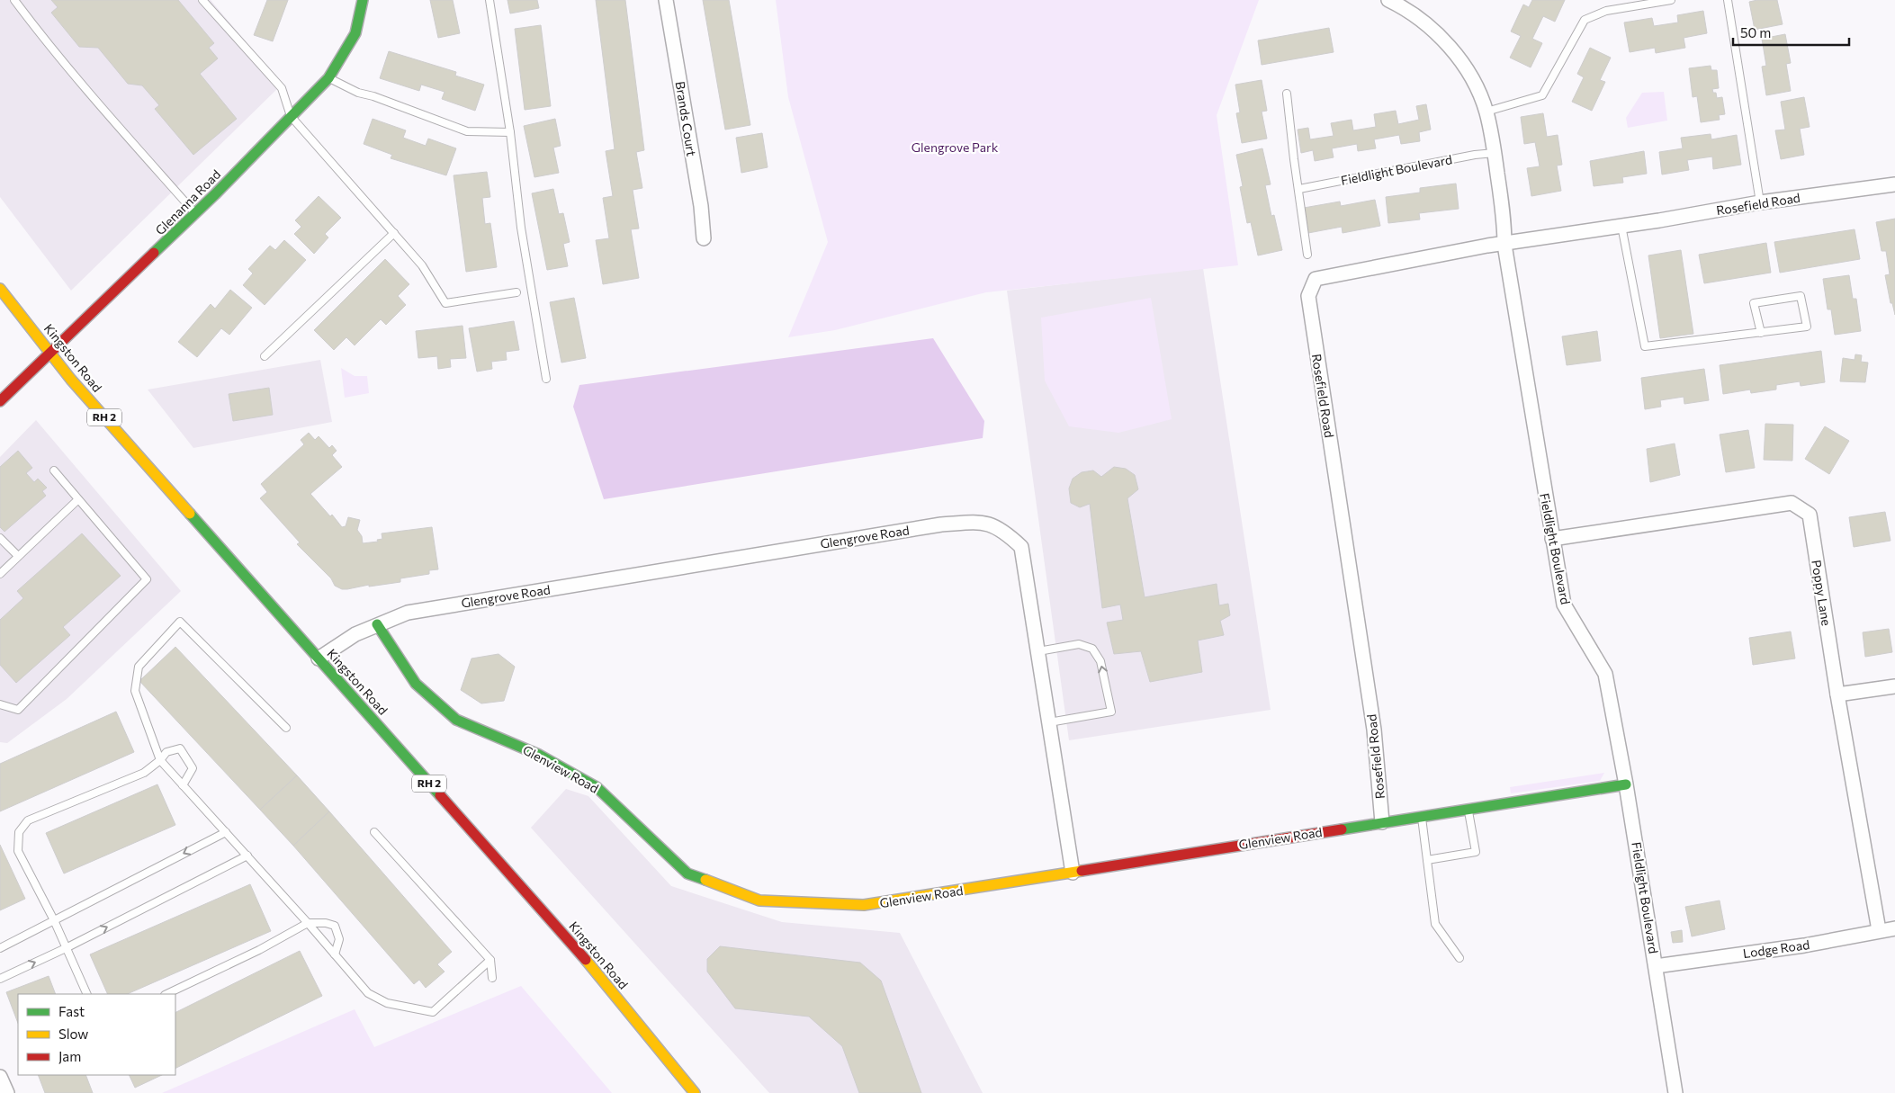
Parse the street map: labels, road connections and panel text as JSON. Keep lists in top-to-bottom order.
{
  "streets": {
    "street": [
      "Brands Court",
      "Fieldlight Boulevard",
      "Glenanna Road",
      "Rosefield Road",
      "Kingston Road",
      "RH 2",
      "Glengrove Road",
      "Poppy Lane",
      "Glenview Road",
      "Lodge Road"
    ]
  },
  "crossings": [
    ["Fieldlight Boulevard", "Rosefield Road"],
    ["Fieldlight Boulevard", "Poppy Lane"],
    ["Fieldlight Boulevard", "Glenview Road"],
    ["Fieldlight Boulevard", "Lodge Road"],
    ["Glenanna Road", "Kingston Road"],
    ["Rosefield Road", "Glenview Road"],
    ["Glengrove Road", "Glenview Road"],
    ["Poppy Lane", "Lodge Road"]
  ],
  "parks": ["Glengrove Park"],
  "legend": ["Fast", "Slow", "Jam"],
  "scale_bar": "50 m"
}
